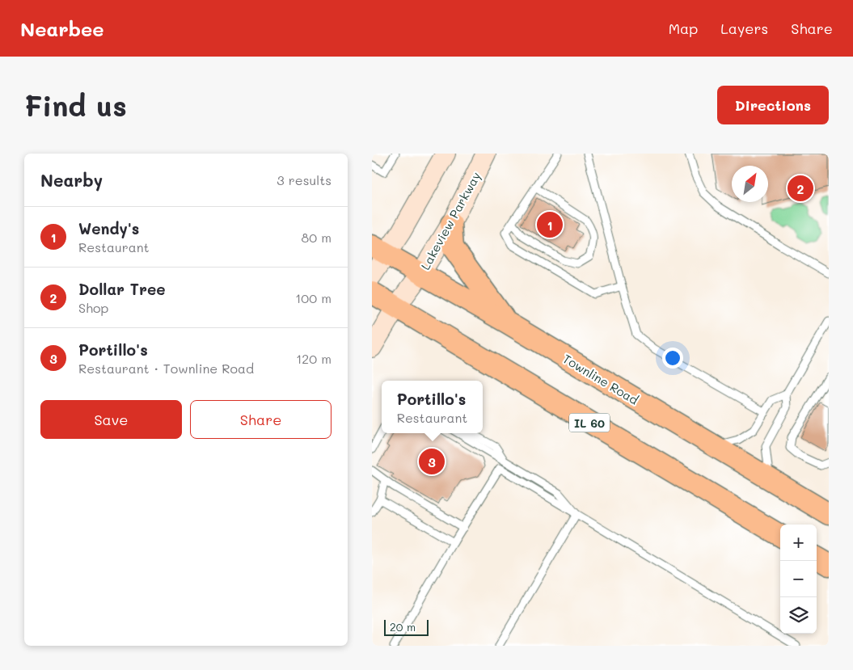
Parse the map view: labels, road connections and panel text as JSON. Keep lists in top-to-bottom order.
{
  "streets": {
    "main road": ["Townline Road", "IL 60"],
    "street": ["Lakeview Parkway"]
  },
  "crossings": [
    ["Lakeview Parkway", "Townline Road"],
    ["Lakeview Parkway", "IL 60"]
  ],
  "scale_bar": "20 m",
  "north": "top right",
  "page": {
    "header": "Nearbee",
    "nav": ["Map", "Layers", "Share"],
    "buttons": [
      "Directions",
      ["Save", "Share"]
    ],
    "title": "Find us",
    "heading": ["Nearby", "3 results"],
    "pins": ["2", "1", "3"],
    "list": [
      {
        "mark": "1",
        "name": "Wendy's",
        "note": "Restaurant",
        "value": "80 m"
      },
      {
        "mark": "2",
        "name": "Dollar Tree",
        "note": "Shop",
        "value": "100 m"
      },
      {
        "mark": "3",
        "name": "Portillo's",
        "note": "Restaurant · Townline Road",
        "value": "120 m"
      }
    ],
    "popup": ["Portillo's", "Restaurant"],
    "map_buttons": ["+", "−"],
    "scale": "20 m"
  }
}
